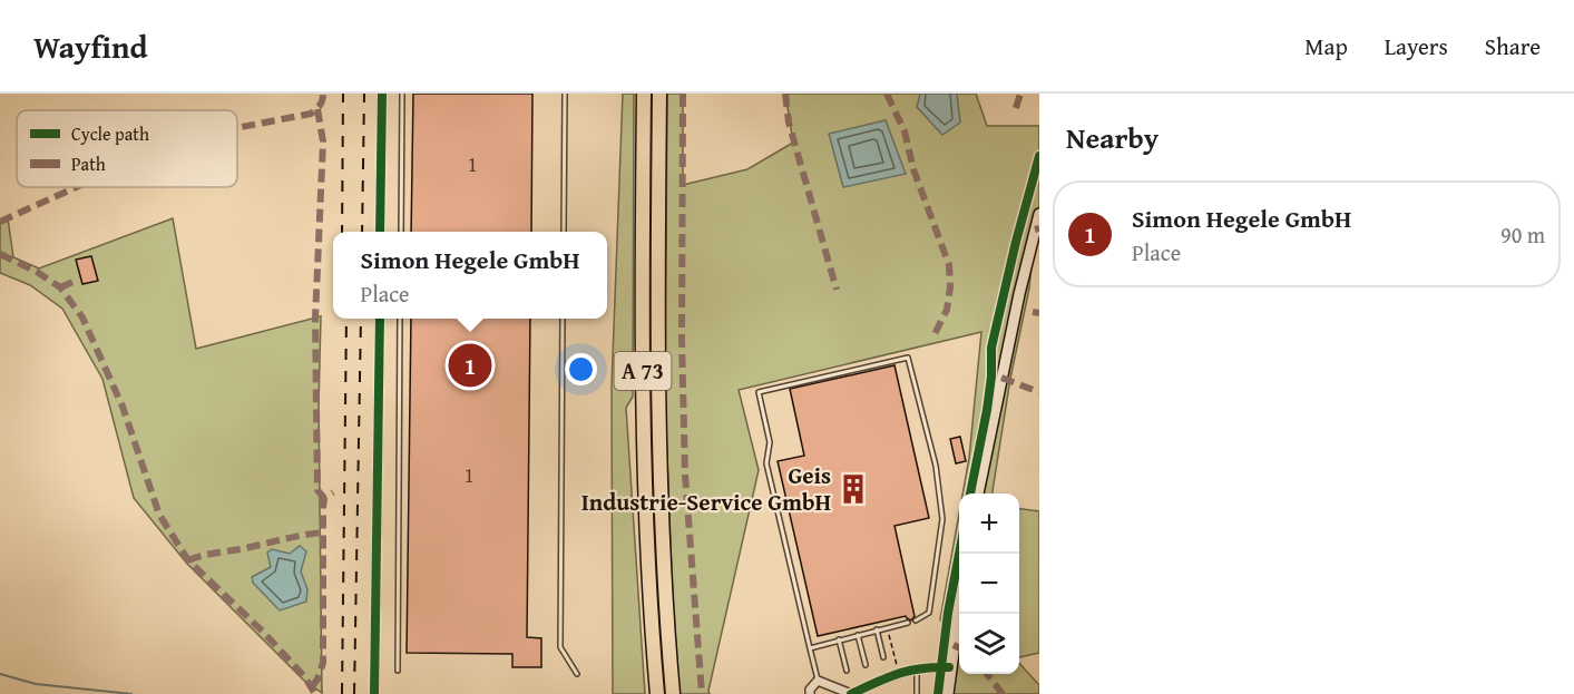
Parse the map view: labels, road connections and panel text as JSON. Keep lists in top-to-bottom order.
{
  "streets": {
    "highway": ["A 73"]
  },
  "places": {
    "building": ["Geis Industrie-Service GmbH"]
  },
  "house_numbers": ["1", "1"],
  "legend": ["Cycle path", "Path"],
  "page": {
    "header": "Wayfind",
    "nav": ["Map", "Layers", "Share"],
    "heading": "Nearby",
    "list": [
      {
        "mark": "1",
        "name": "Simon Hegele GmbH",
        "note": "Place",
        "value": "90 m"
      }
    ],
    "popup": ["Simon Hegele GmbH", "Place"],
    "pins": "1",
    "map_buttons": ["+", "−"]
  }
}
